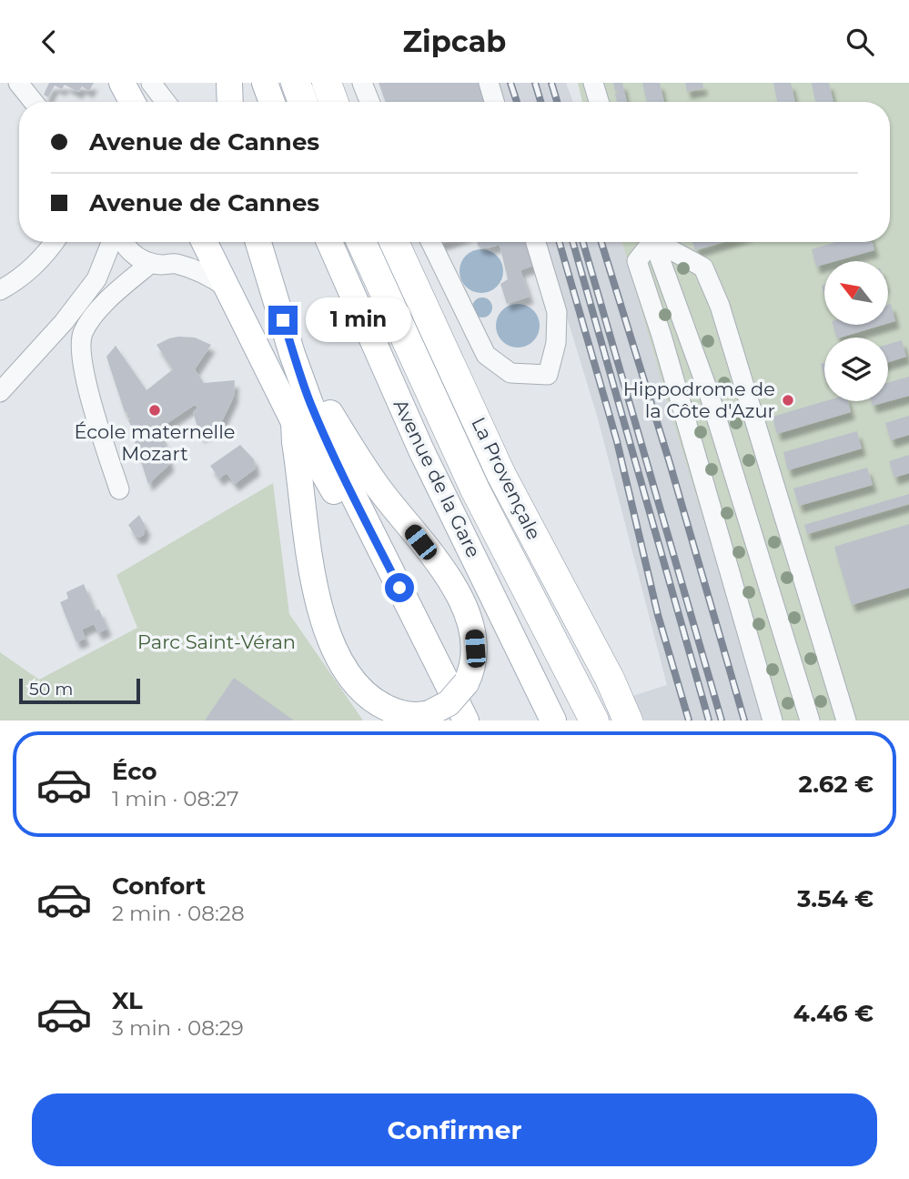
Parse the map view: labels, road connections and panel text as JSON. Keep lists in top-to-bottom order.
{
  "streets": {
    "highway": ["La Provençale"],
    "main road": ["Avenue de la Gare"]
  },
  "parks": ["Parc Saint-Véran"],
  "places": ["Hippodrome de la Côte d'Azur", "École maternelle Mozart"],
  "scale_bar": "50 m",
  "north": "top left",
  "page": {
    "header": "Zipcab",
    "banner": ["Avenue de Cannes", "Avenue de Cannes"],
    "bubble": "1 min",
    "scale": "50 m",
    "list": [
      {
        "name": "Éco",
        "note": "1 min · 08:27",
        "value": "2.62 €"
      },
      {
        "name": "Confort",
        "note": "2 min · 08:28",
        "value": "3.54 €"
      },
      {
        "name": "XL",
        "note": "3 min · 08:29",
        "value": "4.46 €"
      }
    ],
    "buttons": "Confirmer"
  }
}
